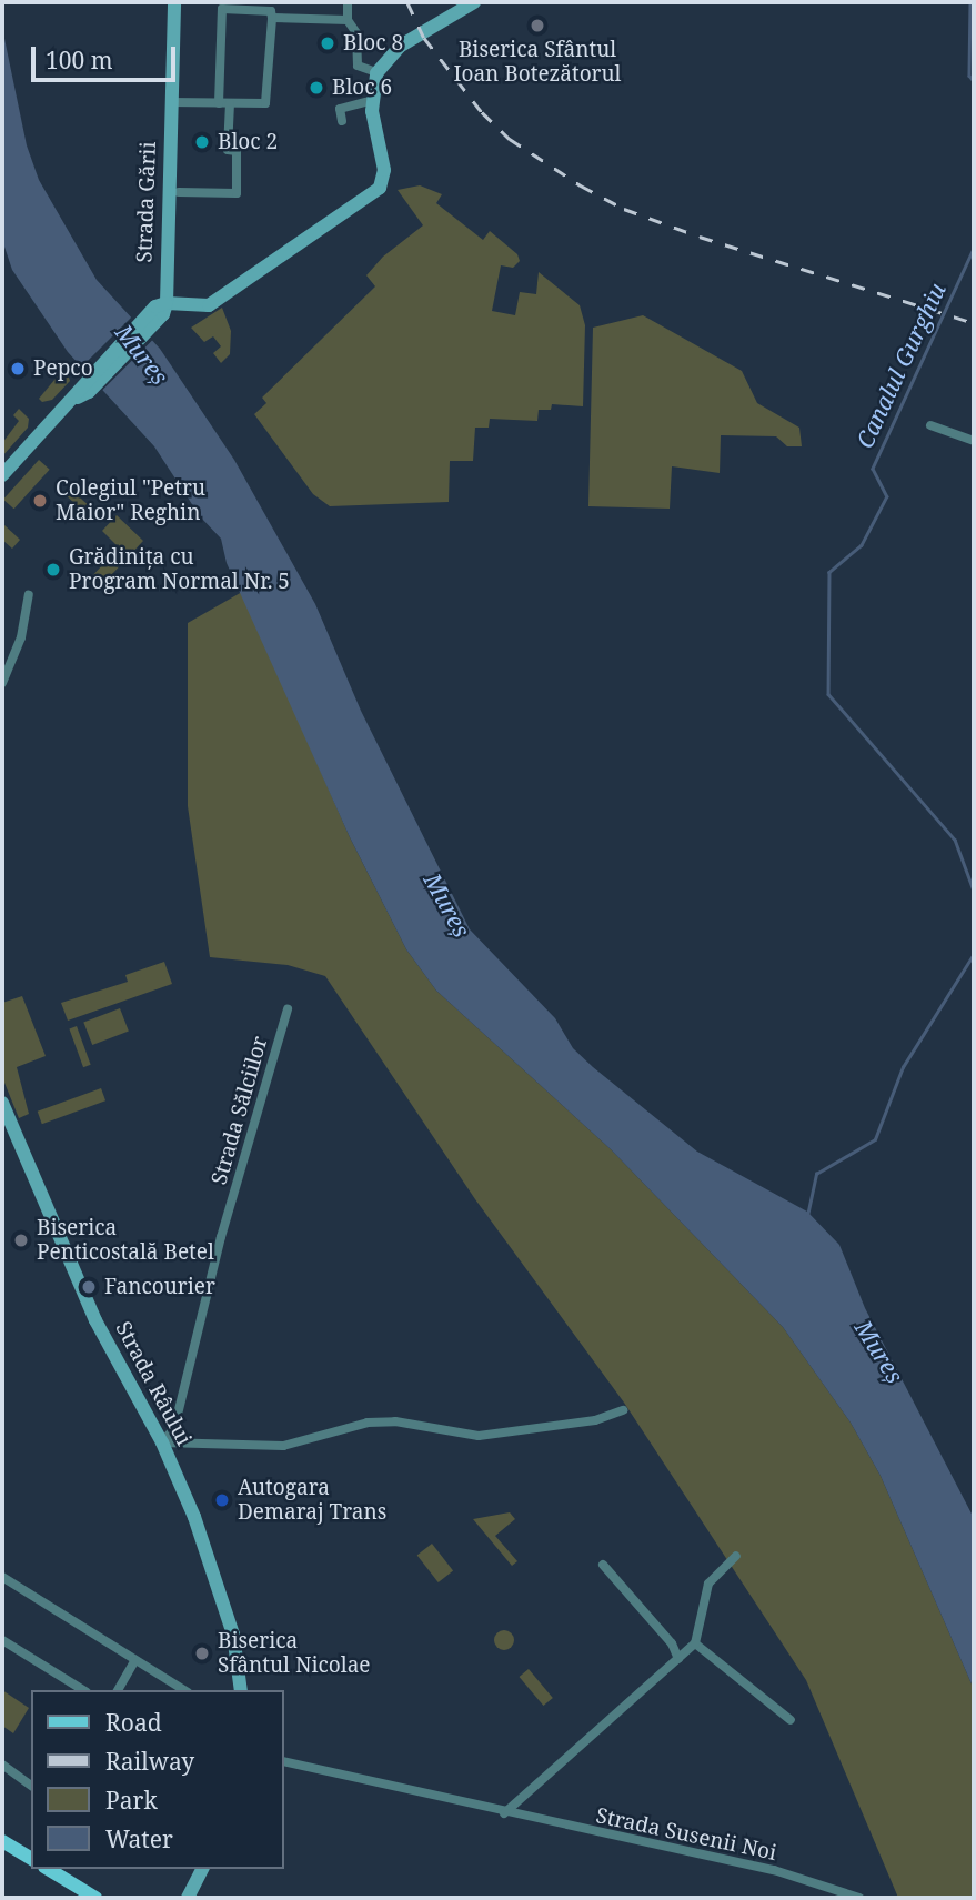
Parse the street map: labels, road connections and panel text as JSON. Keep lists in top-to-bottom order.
{
  "streets": {
    "main road": ["Strada Gării", "Strada Râului"],
    "street": ["Strada Sălciilor", "Strada Susenii Noi"]
  },
  "crossings": [
    ["Strada Sălciilor", "Strada Râului"]
  ],
  "water": ["Mureș", "Canalul Gurghiu"],
  "places": [
    "Biserica Sfântul Ioan Botezătorul",
    "Bloc 8",
    "Bloc 6",
    "Bloc 2",
    "Pepco",
    "Colegiul \"Petru Maior\" Reghin",
    "Grădinița cu Program Normal Nr. 5",
    "Biserica Penticostală Betel",
    "Fancourier",
    "Autogara Demaraj Trans",
    "Biserica Sfântul Nicolae"
  ],
  "legend": [
    "Road",
    "Railway",
    "Park",
    "Water"
  ],
  "scale_bar": "100 m"
}
